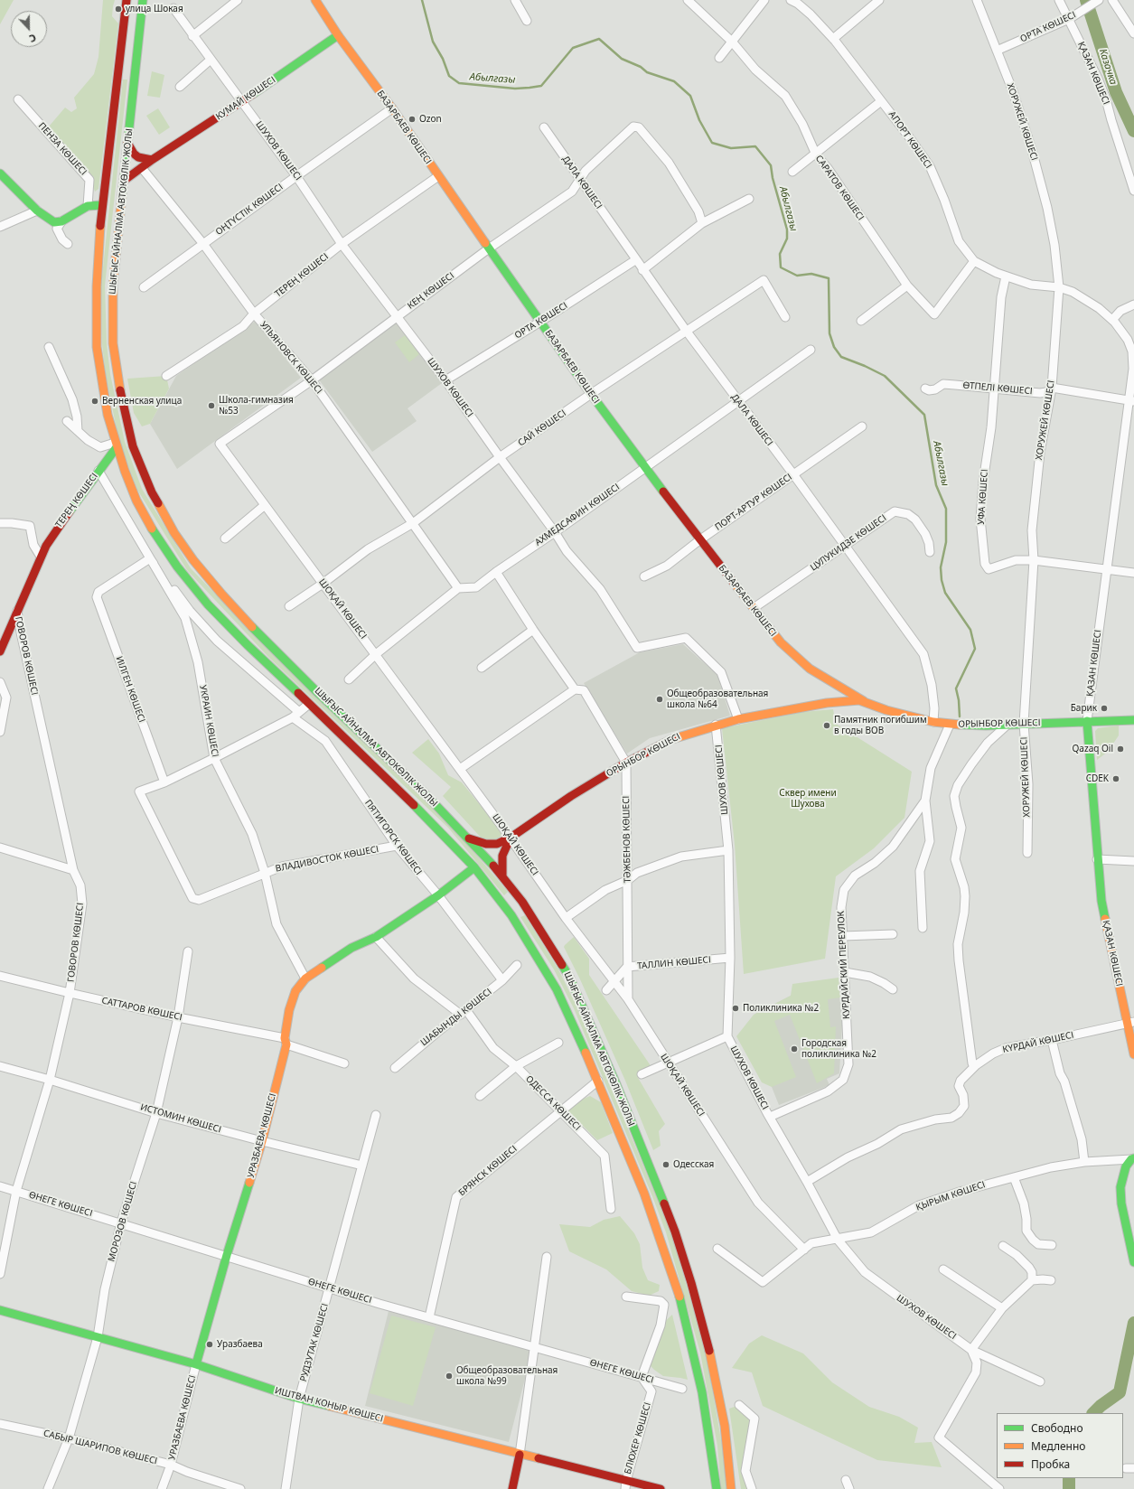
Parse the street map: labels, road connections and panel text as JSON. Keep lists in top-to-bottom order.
{
  "streets": {
    "main road": [
      "ҚАЗАН КӨШЕСІ",
      "КУМАЙ КӨШЕСІ",
      "БАЗАРБАЕВ КӨШЕСІ",
      "ШЫҒЫС АЙНАЛМА АВТОКӨЛІК ЖОЛЫ",
      "ТЕРЕҢ КӨШЕСІ",
      "ОРЫНБОР КӨШЕСІ",
      "УРАЗБАЕВА КӨШЕСІ",
      "ИШТВАН КОНЫР КӨШЕСІ"
    ],
    "street": [
      "ОРТА КӨШЕСІ",
      "ХОРУЖЕЙ КӨШЕСІ",
      "АПОРТ КӨШЕСІ",
      "ПЕНЗА КӨШЕСІ",
      "ШУХОВ КӨШЕСІ",
      "ДАЛА КӨШЕСІ",
      "САРАТОВ КӨШЕСІ",
      "ОҢТҮСТІК КӨШЕСІ",
      "КЕҢ КӨШЕСІ",
      "УЛЬЯНОВСК КӨШЕСІ",
      "ӨТПЕЛІ КӨШЕСІ",
      "САЙ КӨШЕСІ",
      "УФА КӨШЕСІ",
      "ПОРТ-АРТУР КӨШЕСІ",
      "АХМЕДСАФИН КӨШЕСІ",
      "ЦУЛУКИДЗЕ КӨШЕСІ",
      "ШОҚАЙ КӨШЕСІ",
      "ГОВОРОВ КӨШЕСІ",
      "ИІЛГЕН КӨШЕСІ",
      "УКРАИН КӨШЕСІ",
      "ПЯТИГОРСК КӨШЕСІ",
      "ТӘЖБЕНОВ КӨШЕСІ",
      "ВЛАДИВОСТОК КӨШЕСІ",
      "ТАЛЛИН КӨШЕСІ",
      "КУРДАЙСКИЙ ПЕРЕУЛОК",
      "САТТАРОВ КӨШЕСІ",
      "ШАБЫНДЫ КӨШЕСІ",
      "КҮРДАЙ КӨШЕСІ",
      "ОДЕССА КӨШЕСІ",
      "ИСТОМИН КӨШЕСІ",
      "БРЯНСК КӨШЕСІ",
      "ҚЫРЫМ КӨШЕСІ",
      "ӨНЕГЕ КӨШЕСІ",
      "МОРОЗОВ КӨШЕСІ",
      "РУДЗУТАК КӨШЕСІ",
      "БЛЮХЕР КӨШЕСІ",
      "САБЫР ШАРИПОВ КӨШЕСІ"
    ]
  },
  "crossings": [
    ["ОРТА КӨШЕСІ", "ҚАЗАН КӨШЕСІ"],
    ["ОРТА КӨШЕСІ", "ХОРУЖЕЙ КӨШЕСІ"],
    ["ОРТА КӨШЕСІ", "БАЗАРБАЕВ КӨШЕСІ"],
    ["ОРТА КӨШЕСІ", "ШУХОВ КӨШЕСІ"],
    ["ОРТА КӨШЕСІ", "ДАЛА КӨШЕСІ"],
    ["ҚАЗАН КӨШЕСІ", "ХОРУЖЕЙ КӨШЕСІ"],
    ["ҚАЗАН КӨШЕСІ", "АПОРТ КӨШЕСІ"],
    ["ҚАЗАН КӨШЕСІ", "ӨТПЕЛІ КӨШЕСІ"],
    ["ҚАЗАН КӨШЕСІ", "УФА КӨШЕСІ"],
    ["ҚАЗАН КӨШЕСІ", "ОРЫНБОР КӨШЕСІ"],
    ["ҚАЗАН КӨШЕСІ", "КҮРДАЙ КӨШЕСІ"],
    ["КУМАЙ КӨШЕСІ", "БАЗАРБАЕВ КӨШЕСІ"],
    ["КУМАЙ КӨШЕСІ", "ШУХОВ КӨШЕСІ"],
    ["КУМАЙ КӨШЕСІ", "ШЫҒЫС АЙНАЛМА АВТОКӨЛІК ЖОЛЫ"],
    ["КУМАЙ КӨШЕСІ", "УЛЬЯНОВСК КӨШЕСІ"],
    ["ХОРУЖЕЙ КӨШЕСІ", "АПОРТ КӨШЕСІ"],
    ["ХОРУЖЕЙ КӨШЕСІ", "ӨТПЕЛІ КӨШЕСІ"],
    ["ХОРУЖЕЙ КӨШЕСІ", "УФА КӨШЕСІ"],
    ["ХОРУЖЕЙ КӨШЕСІ", "ОРЫНБОР КӨШЕСІ"],
    ["БАЗАРБАЕВ КӨШЕСІ", "ОҢТҮСТІК КӨШЕСІ"],
    ["БАЗАРБАЕВ КӨШЕСІ", "ТЕРЕҢ КӨШЕСІ"],
    ["БАЗАРБАЕВ КӨШЕСІ", "КЕҢ КӨШЕСІ"],
    ["БАЗАРБАЕВ КӨШЕСІ", "САЙ КӨШЕСІ"],
    ["БАЗАРБАЕВ КӨШЕСІ", "ПОРТ-АРТУР КӨШЕСІ"],
    ["БАЗАРБАЕВ КӨШЕСІ", "АХМЕДСАФИН КӨШЕСІ"],
    ["БАЗАРБАЕВ КӨШЕСІ", "ЦУЛУКИДЗЕ КӨШЕСІ"],
    ["БАЗАРБАЕВ КӨШЕСІ", "ОРЫНБОР КӨШЕСІ"],
    ["АПОРТ КӨШЕСІ", "САРАТОВ КӨШЕСІ"],
    ["АПОРТ КӨШЕСІ", "УФА КӨШЕСІ"],
    ["ШУХОВ КӨШЕСІ", "ОҢТҮСТІК КӨШЕСІ"],
    ["ШУХОВ КӨШЕСІ", "ТЕРЕҢ КӨШЕСІ"],
    ["ШУХОВ КӨШЕСІ", "КЕҢ КӨШЕСІ"],
    ["ШУХОВ КӨШЕСІ", "САЙ КӨШЕСІ"],
    ["ШУХОВ КӨШЕСІ", "АХМЕДСАФИН КӨШЕСІ"],
    ["ШУХОВ КӨШЕСІ", "ОРЫНБОР КӨШЕСІ"],
    ["ШУХОВ КӨШЕСІ", "ТАЛЛИН КӨШЕСІ"],
    ["ШУХОВ КӨШЕСІ", "КУРДАЙСКИЙ ПЕРЕУЛОК"],
    ["ШУХОВ КӨШЕСІ", "КҮРДАЙ КӨШЕСІ"],
    ["ШУХОВ КӨШЕСІ", "ҚЫРЫМ КӨШЕСІ"],
    ["ДАЛА КӨШЕСІ", "КЕҢ КӨШЕСІ"],
    ["ДАЛА КӨШЕСІ", "САЙ КӨШЕСІ"],
    ["ДАЛА КӨШЕСІ", "ПОРТ-АРТУР КӨШЕСІ"],
    ["ДАЛА КӨШЕСІ", "АХМЕДСАФИН КӨШЕСІ"],
    ["ДАЛА КӨШЕСІ", "ЦУЛУКИДЗЕ КӨШЕСІ"],
    ["ДАЛА КӨШЕСІ", "ОРЫНБОР КӨШЕСІ"],
    ["ОҢТҮСТІК КӨШЕСІ", "УЛЬЯНОВСК КӨШЕСІ"],
    ["ШЫҒЫС АЙНАЛМА АВТОКӨЛІК ЖОЛЫ", "ТЕРЕҢ КӨШЕСІ"],
    ["ШЫҒЫС АЙНАЛМА АВТОКӨЛІК ЖОЛЫ", "ОРЫНБОР КӨШЕСІ"],
    ["ШЫҒЫС АЙНАЛМА АВТОКӨЛІК ЖОЛЫ", "УРАЗБАЕВА КӨШЕСІ"],
    ["ШЫҒЫС АЙНАЛМА АВТОКӨЛІК ЖОЛЫ", "БРЯНСК КӨШЕСІ"],
    ["ТЕРЕҢ КӨШЕСІ", "УЛЬЯНОВСК КӨШЕСІ"],
    ["ТЕРЕҢ КӨШЕСІ", "ГОВОРОВ КӨШЕСІ"],
    ["ТЕРЕҢ КӨШЕСІ", "УКРАИН КӨШЕСІ"],
    ["КЕҢ КӨШЕСІ", "УЛЬЯНОВСК КӨШЕСІ"],
    ["КЕҢ КӨШЕСІ", "ШОҚАЙ КӨШЕСІ"],
    ["УЛЬЯНОВСК КӨШЕСІ", "САЙ КӨШЕСІ"],
    ["УЛЬЯНОВСК КӨШЕСІ", "АХМЕДСАФИН КӨШЕСІ"],
    ["ӨТПЕЛІ КӨШЕСІ", "УФА КӨШЕСІ"],
    ["САЙ КӨШЕСІ", "ШОҚАЙ КӨШЕСІ"],
    ["ШОҚАЙ КӨШЕСІ", "ОРЫНБОР КӨШЕСІ"],
    ["ШОҚАЙ КӨШЕСІ", "ТӘЖБЕНОВ КӨШЕСІ"],
    ["ШОҚАЙ КӨШЕСІ", "ТАЛЛИН КӨШЕСІ"],
    ["ШОҚАЙ КӨШЕСІ", "ҚЫРЫМ КӨШЕСІ"],
    ["ГОВОРОВ КӨШЕСІ", "САТТАРОВ КӨШЕСІ"],
    ["ГОВОРОВ КӨШЕСІ", "ИСТОМИН КӨШЕСІ"],
    ["ГОВОРОВ КӨШЕСІ", "ӨНЕГЕ КӨШЕСІ"],
    ["ИІЛГЕН КӨШЕСІ", "УКРАИН КӨШЕСІ"],
    ["ИІЛГЕН КӨШЕСІ", "ВЛАДИВОСТОК КӨШЕСІ"],
    ["УКРАИН КӨШЕСІ", "ВЛАДИВОСТОК КӨШЕСІ"],
    ["УКРАИН КӨШЕСІ", "УРАЗБАЕВА КӨШЕСІ"],
    ["ОРЫНБОР КӨШЕСІ", "ТӘЖБЕНОВ КӨШЕСІ"],
    ["ПЯТИГОРСК КӨШЕСІ", "ВЛАДИВОСТОК КӨШЕСІ"],
    ["ПЯТИГОРСК КӨШЕСІ", "ШАБЫНДЫ КӨШЕСІ"],
    ["ПЯТИГОРСК КӨШЕСІ", "УРАЗБАЕВА КӨШЕСІ"],
    ["ТӘЖБЕНОВ КӨШЕСІ", "ТАЛЛИН КӨШЕСІ"],
    ["САТТАРОВ КӨШЕСІ", "УРАЗБАЕВА КӨШЕСІ"],
    ["САТТАРОВ КӨШЕСІ", "МОРОЗОВ КӨШЕСІ"],
    ["ШАБЫНДЫ КӨШЕСІ", "ОДЕССА КӨШЕСІ"],
    ["ОДЕССА КӨШЕСІ", "УРАЗБАЕВА КӨШЕСІ"],
    ["ОДЕССА КӨШЕСІ", "БРЯНСК КӨШЕСІ"],
    ["ИСТОМИН КӨШЕСІ", "УРАЗБАЕВА КӨШЕСІ"],
    ["ИСТОМИН КӨШЕСІ", "МОРОЗОВ КӨШЕСІ"],
    ["ИСТОМИН КӨШЕСІ", "РУДЗУТАК КӨШЕСІ"],
    ["УРАЗБАЕВА КӨШЕСІ", "ӨНЕГЕ КӨШЕСІ"],
    ["УРАЗБАЕВА КӨШЕСІ", "ИШТВАН КОНЫР КӨШЕСІ"],
    ["УРАЗБАЕВА КӨШЕСІ", "САБЫР ШАРИПОВ КӨШЕСІ"],
    ["БРЯНСК КӨШЕСІ", "ӨНЕГЕ КӨШЕСІ"],
    ["ӨНЕГЕ КӨШЕСІ", "МОРОЗОВ КӨШЕСІ"],
    ["ӨНЕГЕ КӨШЕСІ", "РУДЗУТАК КӨШЕСІ"],
    ["ӨНЕГЕ КӨШЕСІ", "БЛЮХЕР КӨШЕСІ"],
    ["МОРОЗОВ КӨШЕСІ", "ИШТВАН КОНЫР КӨШЕСІ"],
    ["МОРОЗОВ КӨШЕСІ", "САБЫР ШАРИПОВ КӨШЕСІ"],
    ["РУДЗУТАК КӨШЕСІ", "ИШТВАН КОНЫР КӨШЕСІ"],
    ["ИШТВАН КОНЫР КӨШЕСІ", "БЛЮХЕР КӨШЕСІ"]
  ],
  "water": ["Казачка", "Абылгазы"],
  "parks": ["Сквер имени Шухова"],
  "places": [
    "улица Шокая",
    "Ozon",
    "Верненская улица",
    "Школа-гимназия №53",
    "Общеобразовательная школа №64",
    "Барик",
    "Памятник погибшим в годы ВОВ",
    "Qazaq Oil",
    "CDEK",
    "Поликлиника №2",
    "Городская поликлиника №2",
    "Одесская",
    "Уразбаева",
    "Общеобразовательная школа №99"
  ],
  "legend": ["Свободно", "Медленно", "Пробка"],
  "north": "bottom"
}
